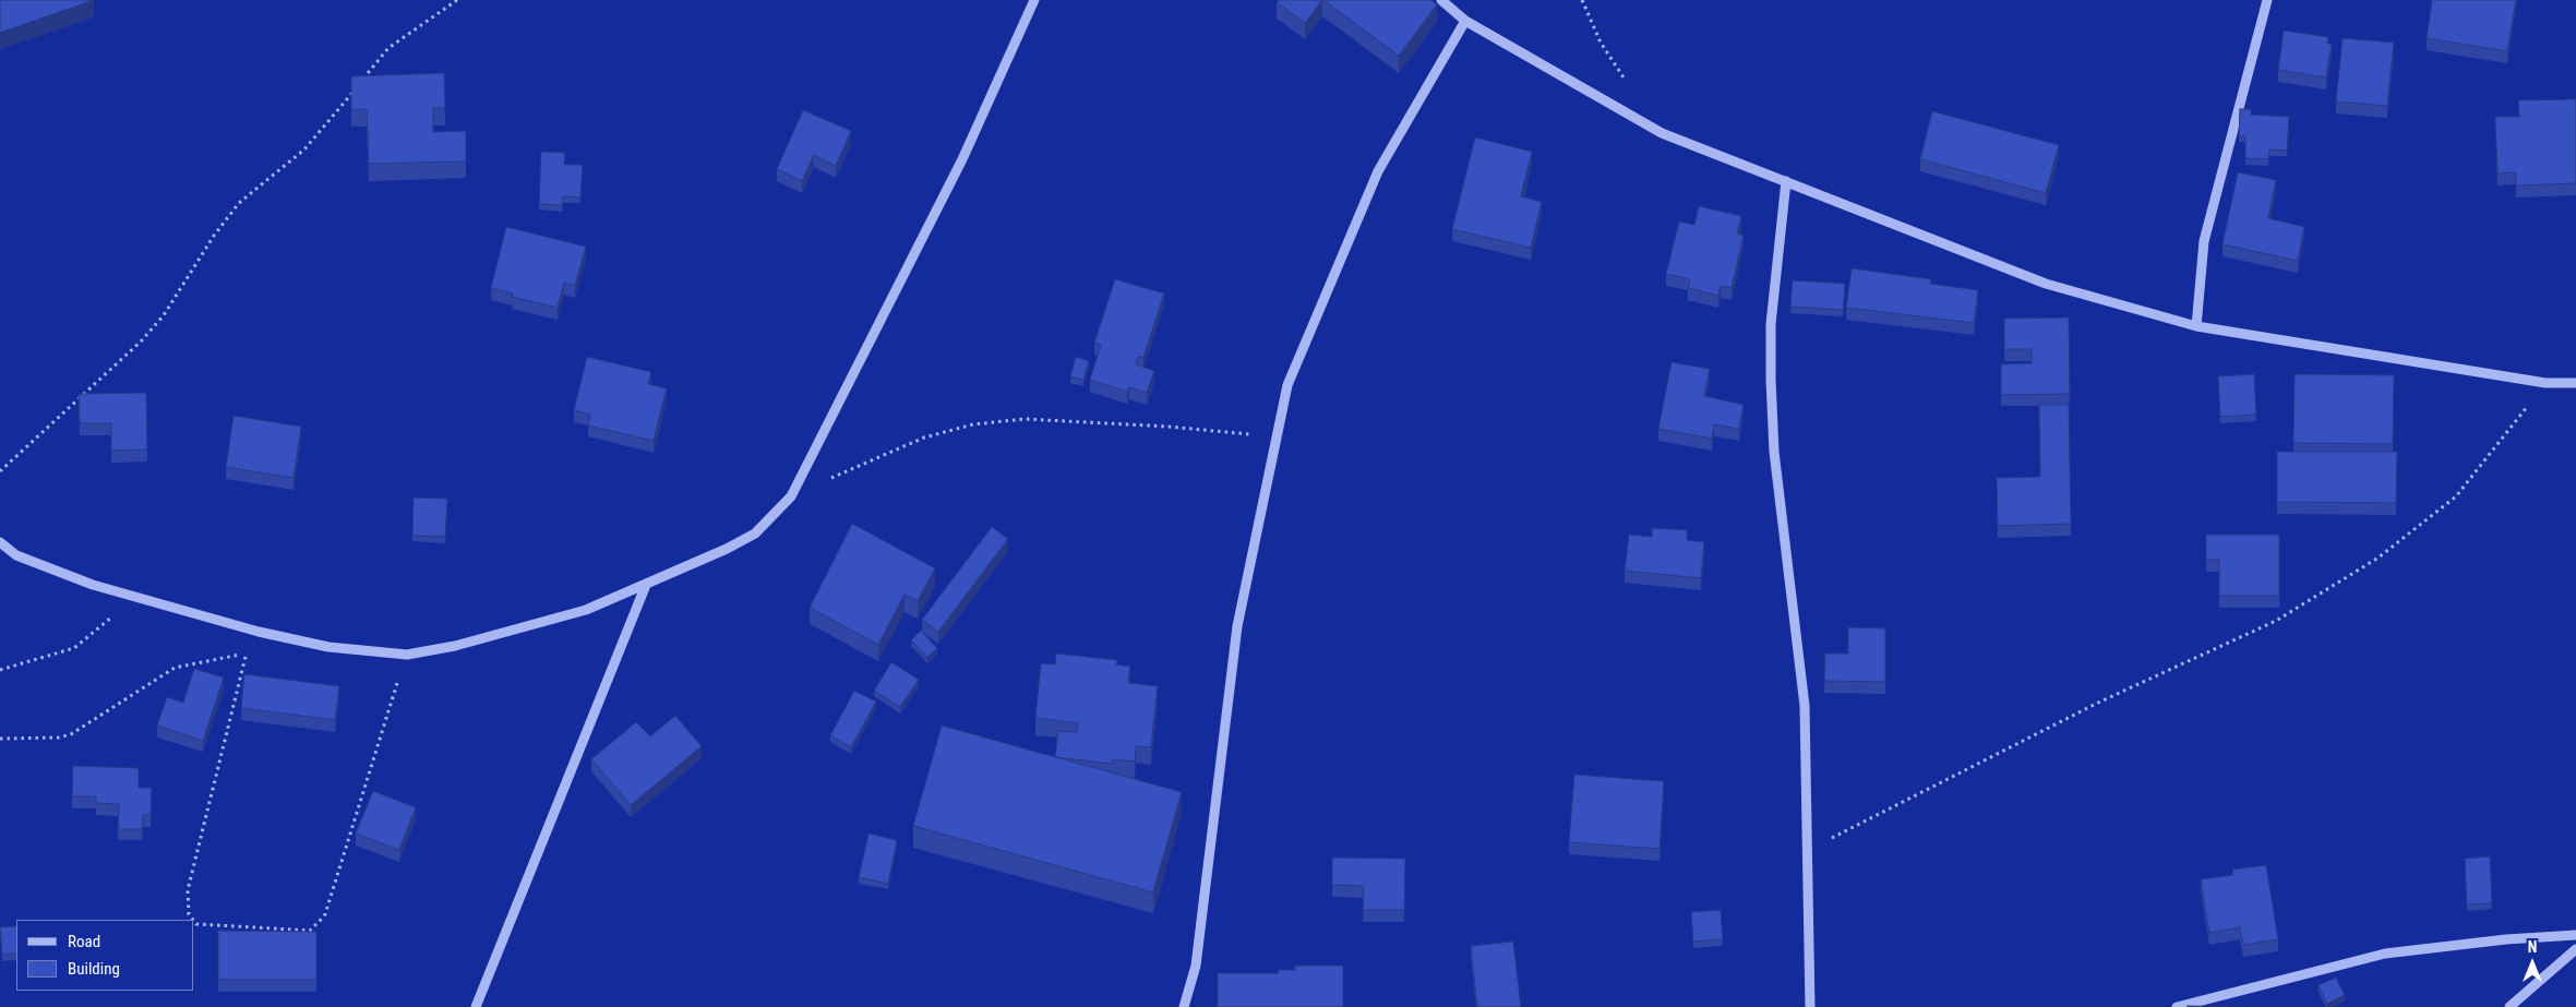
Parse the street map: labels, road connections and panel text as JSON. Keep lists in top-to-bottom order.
{
  "legend": ["Road", "Building"],
  "north": "top"
}
